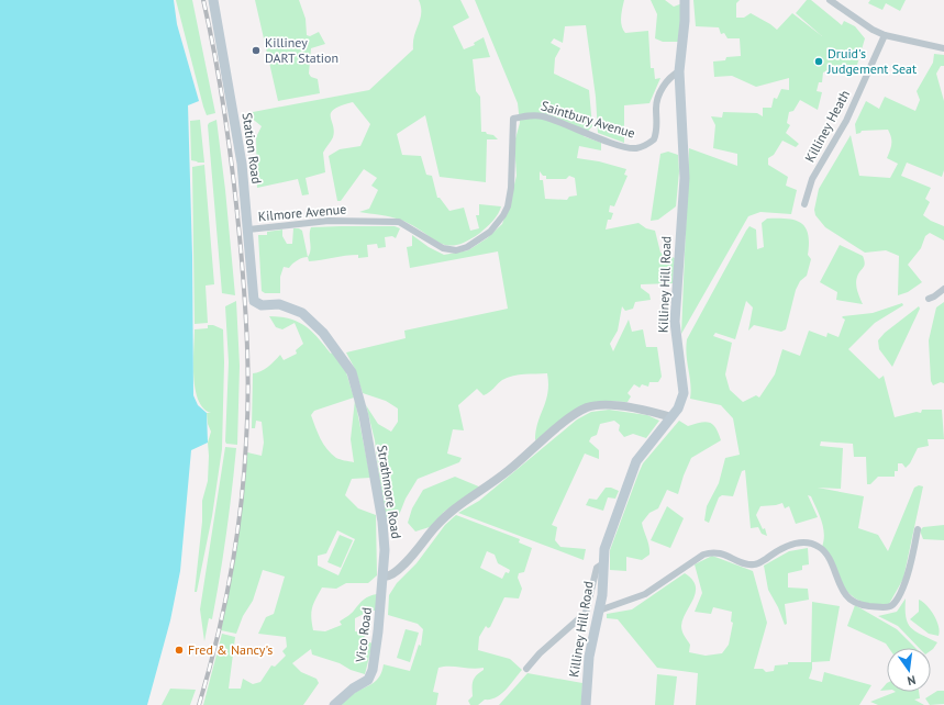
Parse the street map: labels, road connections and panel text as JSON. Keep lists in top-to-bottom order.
{
  "streets": {
    "main road": [
      "Station Road",
      "Killiney Hill Road",
      "Strathmore Road",
      "Vico Road"
    ],
    "street": ["Saintbury Avenue", "Killiney Heath", "Kilmore Avenue"]
  },
  "crossings": [
    ["Saintbury Avenue", "Kilmore Avenue"],
    ["Saintbury Avenue", "Killiney Hill Road"],
    ["Station Road", "Kilmore Avenue"],
    ["Station Road", "Strathmore Road"],
    ["Killiney Hill Road", "Strathmore Road"],
    ["Strathmore Road", "Vico Road"]
  ],
  "places": ["Killiney DART Station", "Druid's Judgement Seat", "Fred & Nancy's"],
  "north": "bottom"
}
